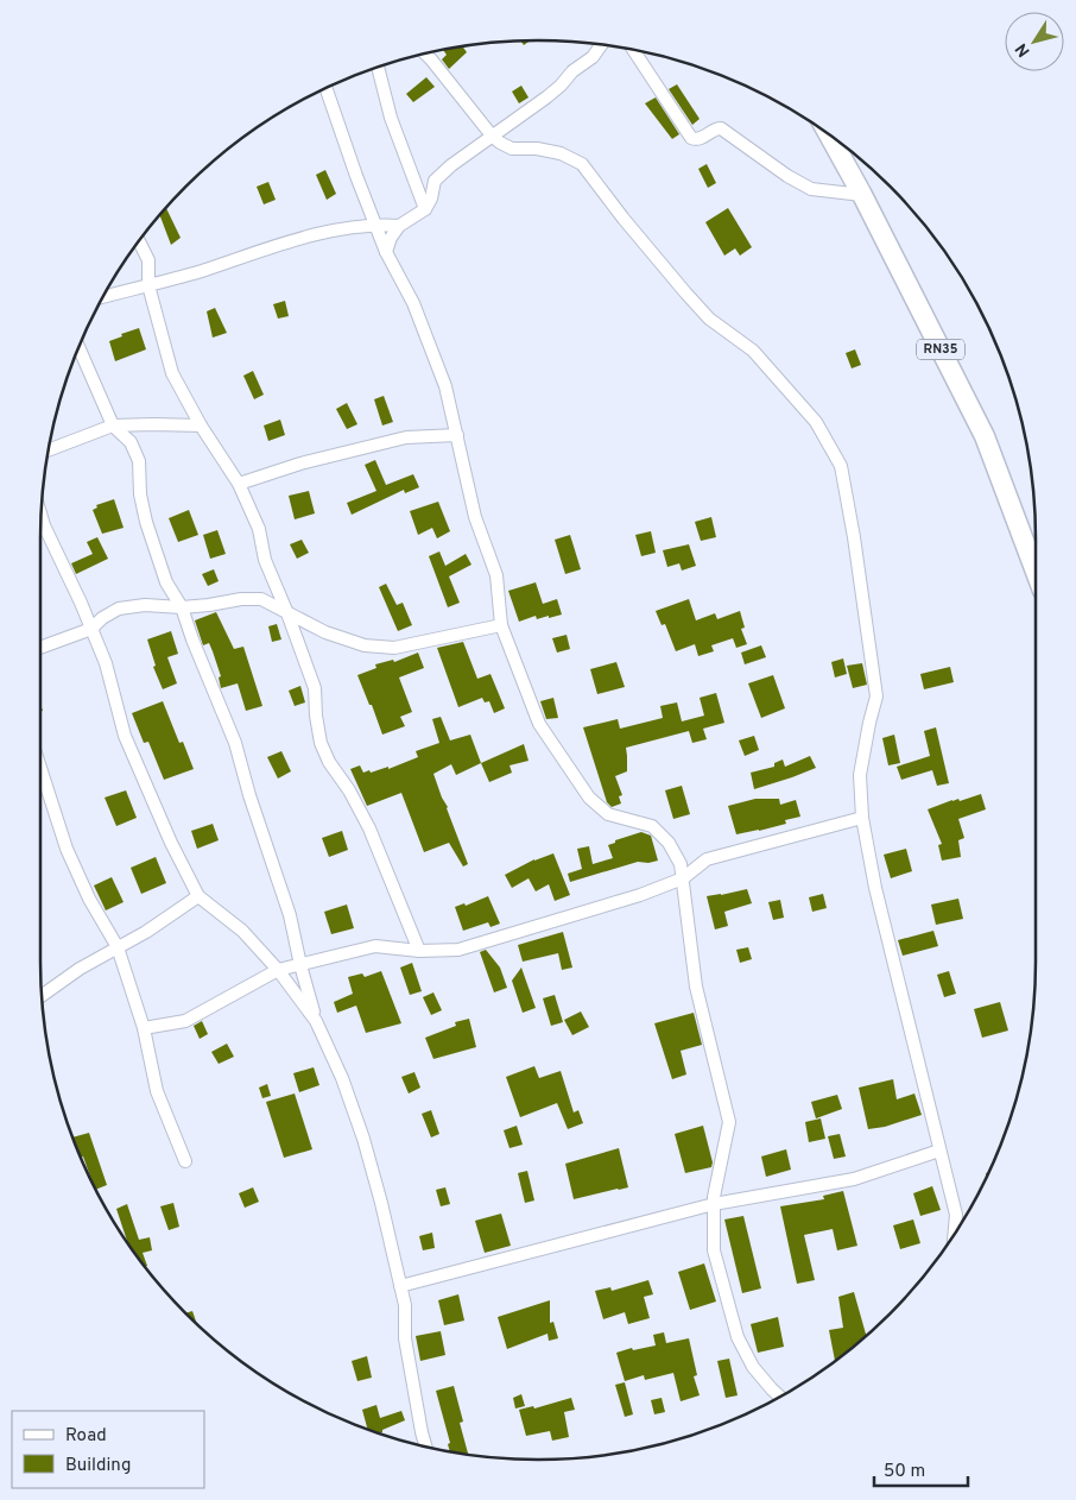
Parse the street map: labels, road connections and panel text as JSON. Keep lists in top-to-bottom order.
{
  "streets": {
    "main road": ["RN35"]
  },
  "legend": ["Road", "Building"],
  "scale_bar": "50 m",
  "north": "bottom left"
}
